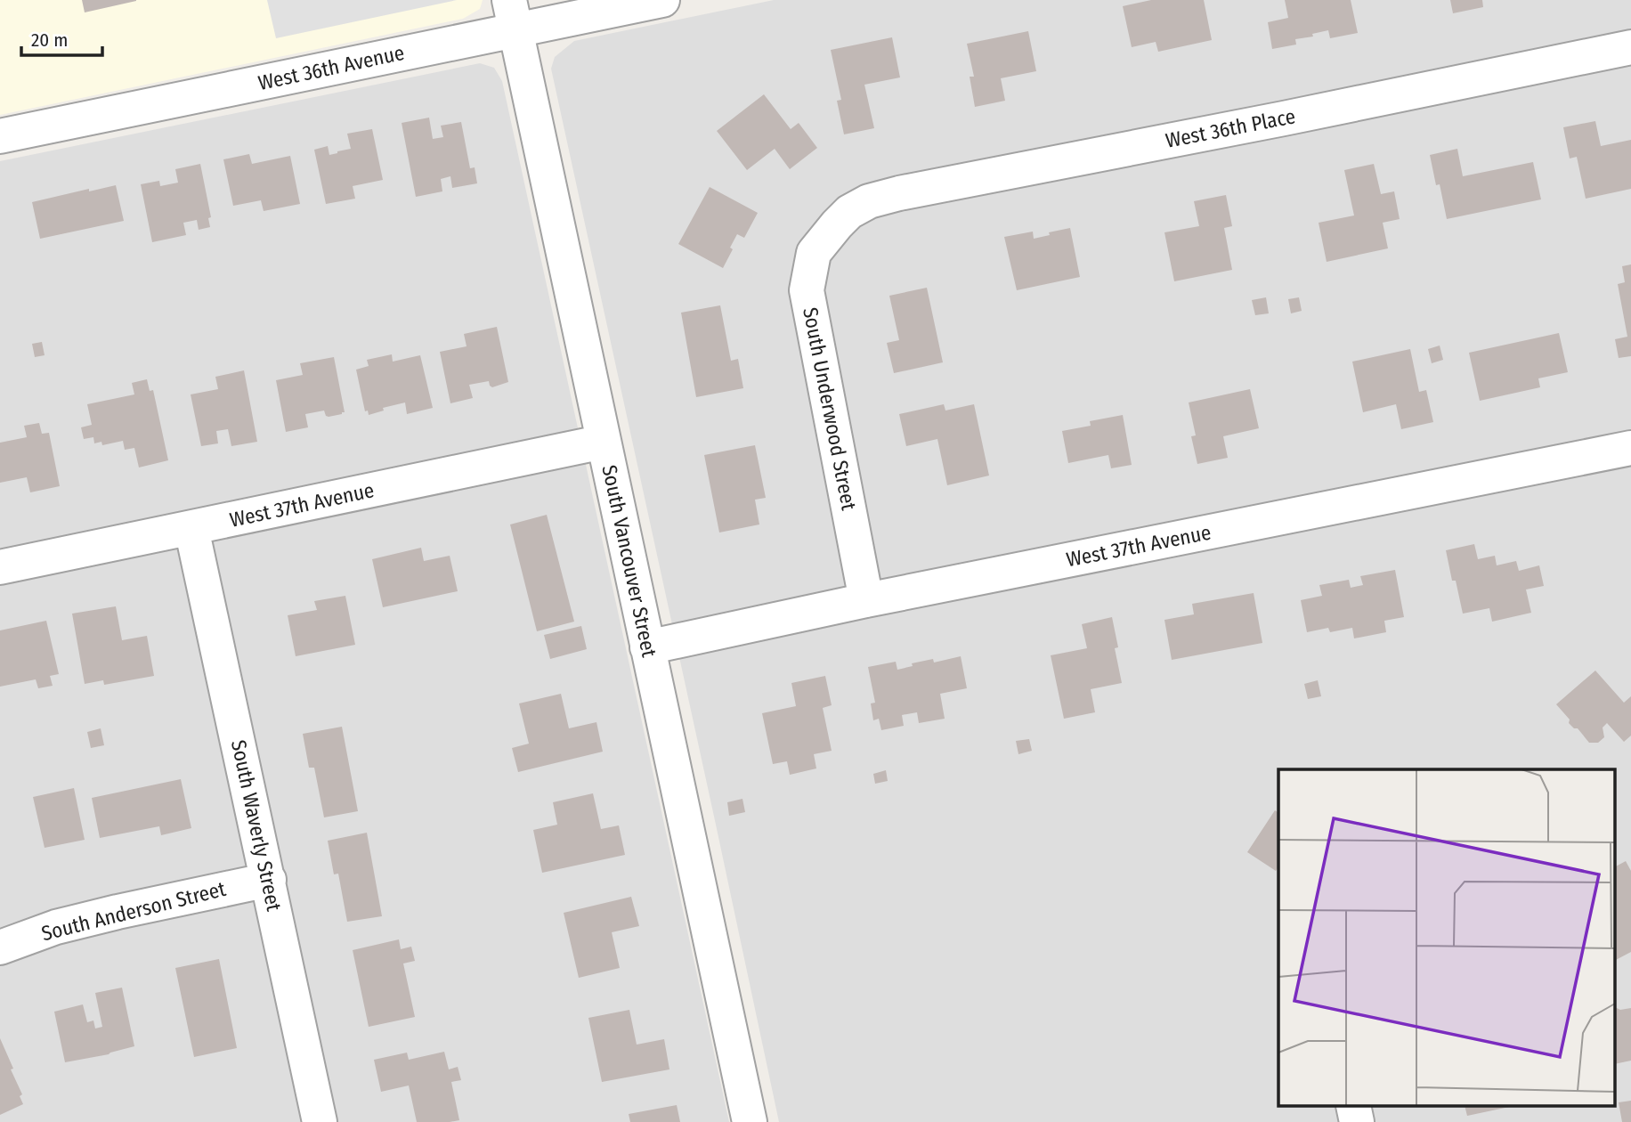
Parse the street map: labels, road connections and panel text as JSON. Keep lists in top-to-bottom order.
{
  "streets": {
    "street": [
      "West 36th Avenue",
      "West 36th Place",
      "South Underwood Street",
      "West 37th Avenue",
      "South Vancouver Street",
      "South Waverly Street",
      "South Anderson Street"
    ]
  },
  "crossings": [
    ["West 36th Avenue", "South Vancouver Street"],
    ["West 36th Place", "South Underwood Street"],
    ["South Underwood Street", "West 37th Avenue"],
    ["West 37th Avenue", "South Vancouver Street"],
    ["West 37th Avenue", "South Waverly Street"],
    ["South Waverly Street", "South Anderson Street"]
  ],
  "scale_bar": "20 m"
}
